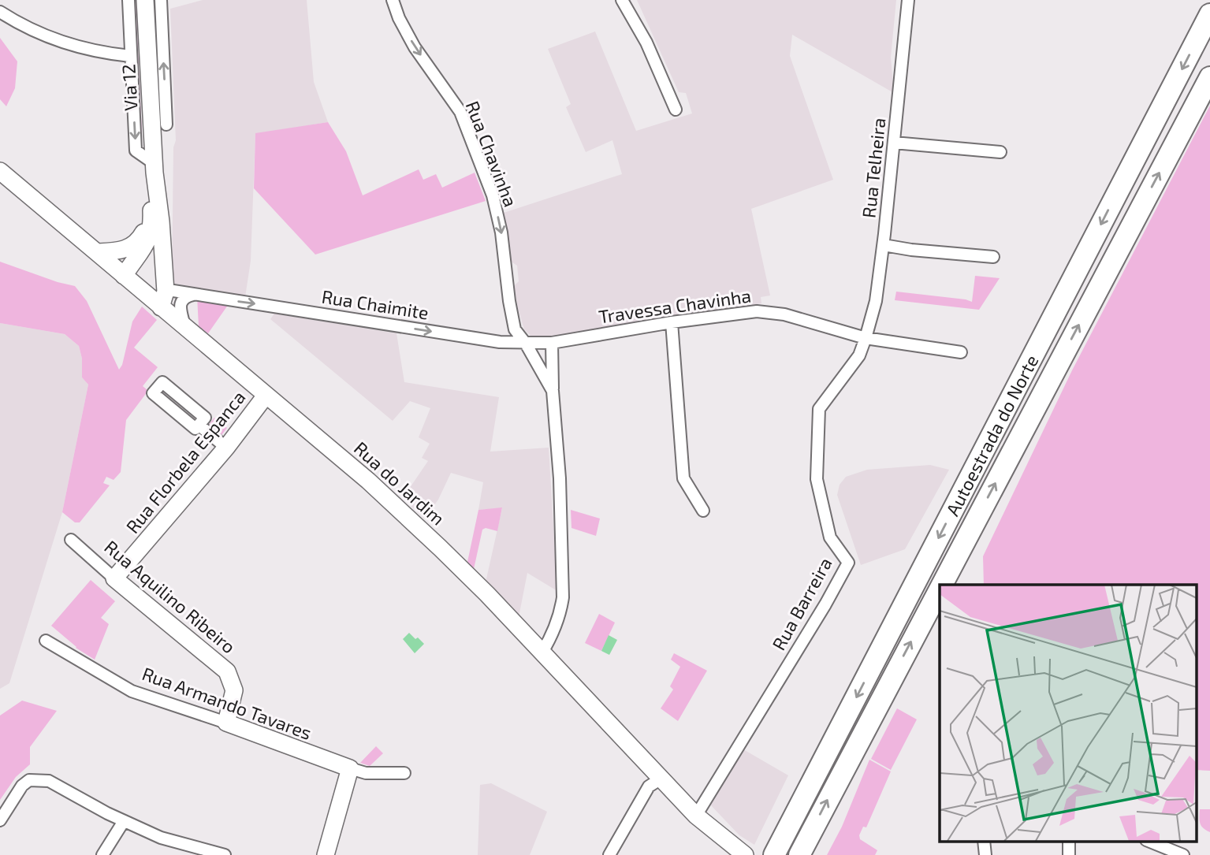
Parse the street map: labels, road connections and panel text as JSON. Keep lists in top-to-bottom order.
{
  "streets": {
    "highway": ["Autoestrada do Norte"],
    "main road": [
      "Via 12",
      "Rua Florbela Espanca",
      "Rua do Jardim",
      "Rua Aquilino Ribeiro",
      "Rua Armando Tavares"
    ],
    "street": [
      "Rua Chavinha",
      "Rua Telheira",
      "Rua Chaimite",
      "Travessa Chavinha",
      "Rua Barreira"
    ]
  },
  "crossings": [
    ["Via 12", "Rua Chaimite"],
    ["Via 12", "Rua do Jardim"],
    ["Rua Chavinha", "Rua Chaimite"],
    ["Rua Chavinha", "Travessa Chavinha"],
    ["Rua Chavinha", "Rua do Jardim"],
    ["Rua Telheira", "Travessa Chavinha"],
    ["Rua Telheira", "Rua Barreira"],
    ["Rua Chaimite", "Travessa Chavinha"],
    ["Rua Chaimite", "Rua do Jardim"],
    ["Travessa Chavinha", "Rua Barreira"],
    ["Rua Florbela Espanca", "Rua do Jardim"],
    ["Rua Florbela Espanca", "Rua Aquilino Ribeiro"],
    ["Rua do Jardim", "Rua Barreira"],
    ["Rua Aquilino Ribeiro", "Rua Armando Tavares"]
  ],
  "one_way": ["Rua Chavinha", "Rua Chaimite"]
}
